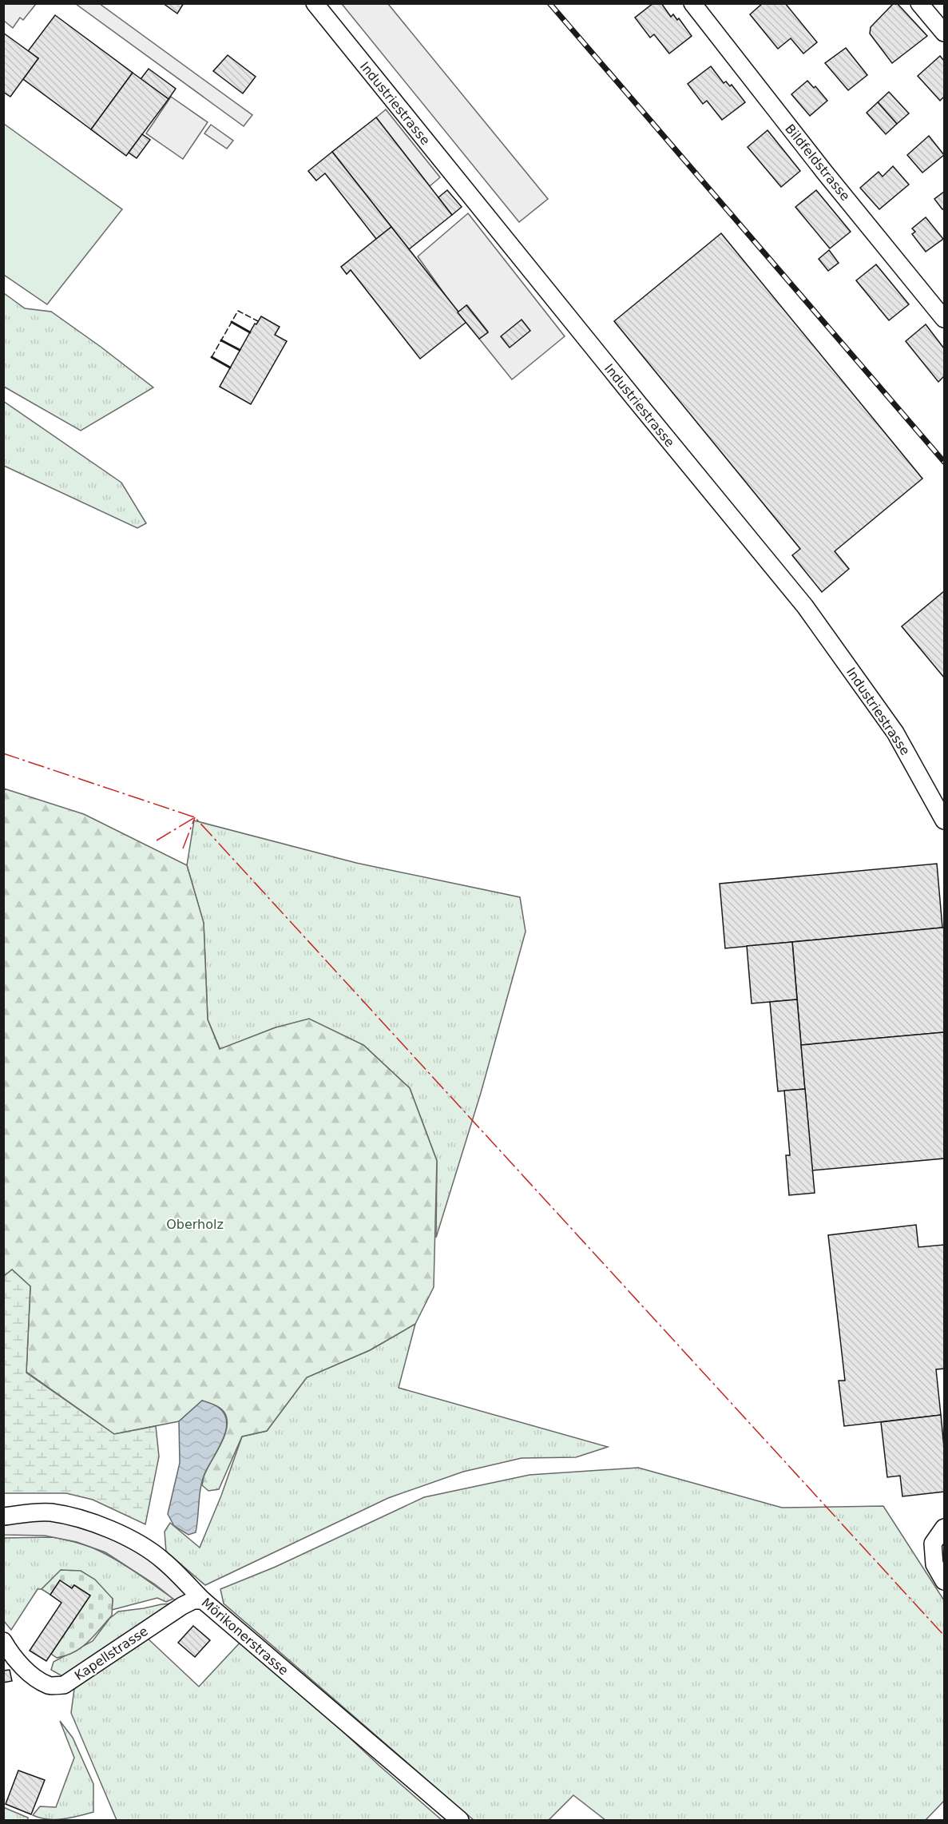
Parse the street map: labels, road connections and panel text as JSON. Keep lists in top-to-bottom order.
{
  "streets": {
    "street": [
      "Industriestrasse",
      "Bildfeldstrasse",
      "Mörikonerstrasse",
      "Kapellstrasse"
    ]
  },
  "crossings": [
    ["Mörikonerstrasse", "Kapellstrasse"]
  ],
  "parks": ["Oberholz"]
}
